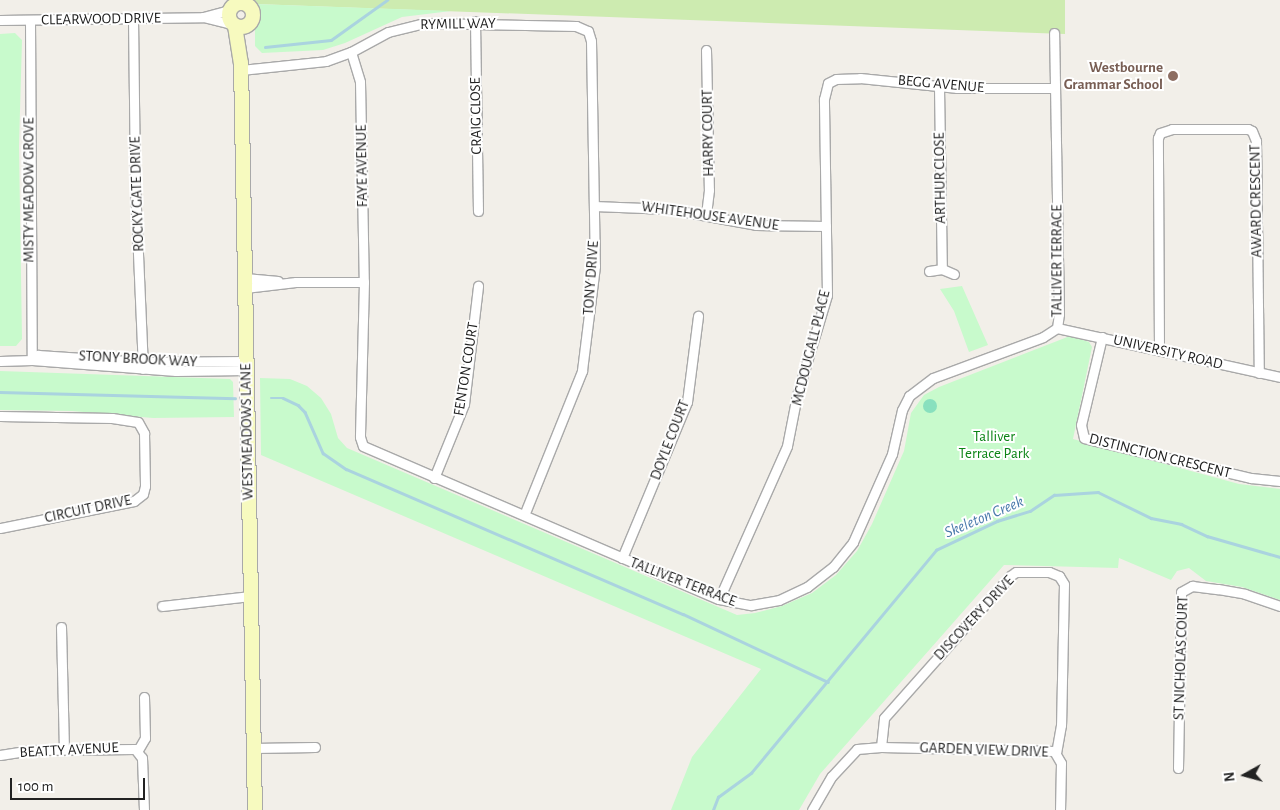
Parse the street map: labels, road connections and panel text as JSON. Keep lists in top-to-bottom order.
{
  "streets": {
    "street": [
      "CLEARWOOD DRIVE",
      "RYMILL WAY",
      "BEGG AVENUE",
      "CRAIG CLOSE",
      "HARRY COURT",
      "FAYE AVENUE",
      "ARTHUR CLOSE",
      "MISTY MEADOW GROVE",
      "ROCKY GATE DRIVE",
      "AWARD CRESCENT",
      "WHITEHOUSE AVENUE",
      "TALLIVER TERRACE",
      "TONY DRIVE",
      "MCDOUGALL PLACE",
      "UNIVERSITY ROAD",
      "STONY BROOK WAY",
      "FENTON COURT",
      "WESTMEADOWS LANE",
      "DOYLE COURT",
      "DISTINCTION CRESCENT",
      "CIRCUIT DRIVE",
      "DISCOVERY DRIVE",
      "ST NICHOLAS COURT",
      "BEATTY AVENUE",
      "GARDEN VIEW DRIVE"
    ]
  },
  "crossings": [
    ["CLEARWOOD DRIVE", "MISTY MEADOW GROVE"],
    ["CLEARWOOD DRIVE", "ROCKY GATE DRIVE"],
    ["CLEARWOOD DRIVE", "WESTMEADOWS LANE"],
    ["RYMILL WAY", "CRAIG CLOSE"],
    ["RYMILL WAY", "FAYE AVENUE"],
    ["RYMILL WAY", "TONY DRIVE"],
    ["RYMILL WAY", "WESTMEADOWS LANE"],
    ["BEGG AVENUE", "ARTHUR CLOSE"],
    ["BEGG AVENUE", "TALLIVER TERRACE"],
    ["BEGG AVENUE", "MCDOUGALL PLACE"],
    ["HARRY COURT", "WHITEHOUSE AVENUE"],
    ["FAYE AVENUE", "TALLIVER TERRACE"],
    ["MISTY MEADOW GROVE", "STONY BROOK WAY"],
    ["ROCKY GATE DRIVE", "STONY BROOK WAY"],
    ["AWARD CRESCENT", "UNIVERSITY ROAD"],
    ["WHITEHOUSE AVENUE", "TONY DRIVE"],
    ["WHITEHOUSE AVENUE", "MCDOUGALL PLACE"],
    ["TALLIVER TERRACE", "TONY DRIVE"],
    ["TALLIVER TERRACE", "MCDOUGALL PLACE"],
    ["TALLIVER TERRACE", "UNIVERSITY ROAD"],
    ["TALLIVER TERRACE", "FENTON COURT"],
    ["TALLIVER TERRACE", "DOYLE COURT"],
    ["UNIVERSITY ROAD", "DISTINCTION CRESCENT"],
    ["STONY BROOK WAY", "WESTMEADOWS LANE"],
    ["DISCOVERY DRIVE", "GARDEN VIEW DRIVE"]
  ],
  "water": ["Skeleton Creek"],
  "parks": ["Talliver Terrace Park"],
  "places": ["Westbourne Grammar School"],
  "scale_bar": "100 m",
  "north": "left"
}
